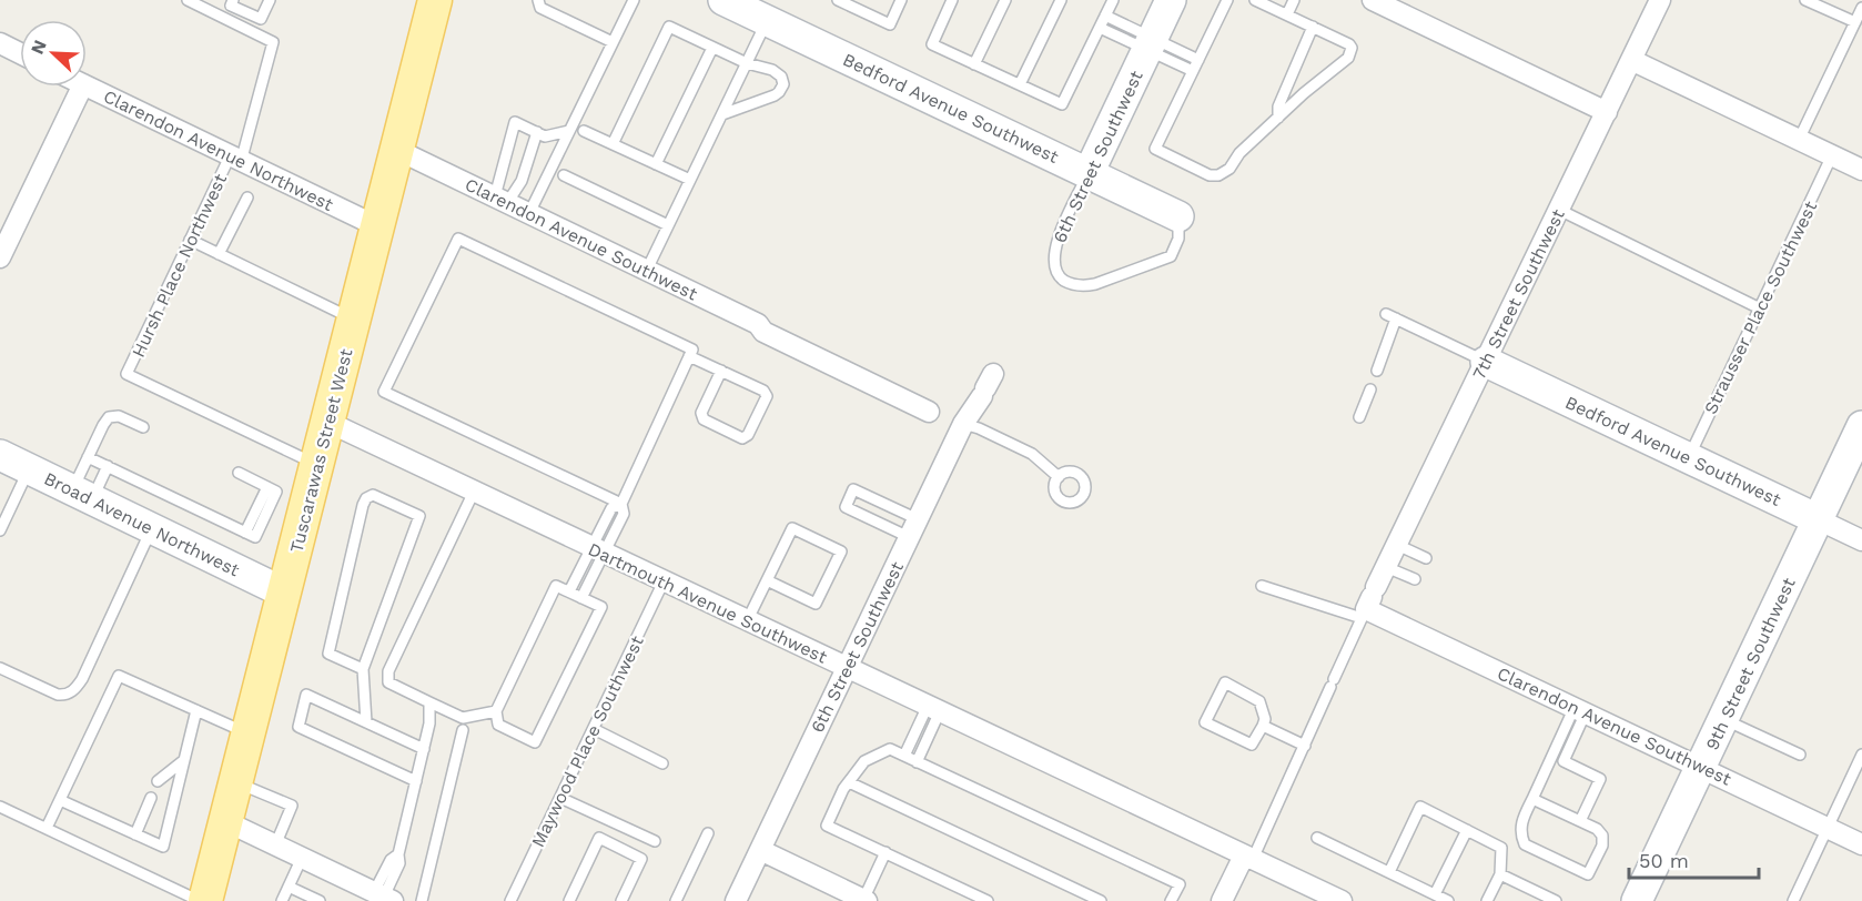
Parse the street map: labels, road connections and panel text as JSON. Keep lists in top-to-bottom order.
{
  "streets": {
    "main road": ["Tuscarawas Street West"],
    "street": [
      "Bedford Avenue Southwest",
      "Clarendon Avenue Northwest",
      "6th Street Southwest",
      "Clarendon Avenue Southwest",
      "7th Street Southwest",
      "Broad Avenue Northwest",
      "Dartmouth Avenue Southwest",
      "9th Street Southwest"
    ],
    "lane": ["Hursh Place Northwest", "Strausser Place Southwest", "Maywood Place Southwest"]
  },
  "crossings": [
    ["Bedford Avenue Southwest", "6th Street Southwest"],
    ["Bedford Avenue Southwest", "7th Street Southwest"],
    ["Bedford Avenue Southwest", "Strausser Place Southwest"],
    ["Bedford Avenue Southwest", "9th Street Southwest"],
    ["Clarendon Avenue Northwest", "Hursh Place Northwest"],
    ["Clarendon Avenue Northwest", "Tuscarawas Street West"],
    ["6th Street Southwest", "Clarendon Avenue Southwest"],
    ["6th Street Southwest", "Dartmouth Avenue Southwest"],
    ["Clarendon Avenue Southwest", "7th Street Southwest"],
    ["Clarendon Avenue Southwest", "Tuscarawas Street West"],
    ["Clarendon Avenue Southwest", "9th Street Southwest"],
    ["Hursh Place Northwest", "Tuscarawas Street West"],
    ["7th Street Southwest", "Dartmouth Avenue Southwest"],
    ["Tuscarawas Street West", "Broad Avenue Northwest"],
    ["Tuscarawas Street West", "Dartmouth Avenue Southwest"],
    ["Dartmouth Avenue Southwest", "Maywood Place Southwest"]
  ],
  "scale_bar": "50 m",
  "north": "top left"
}
